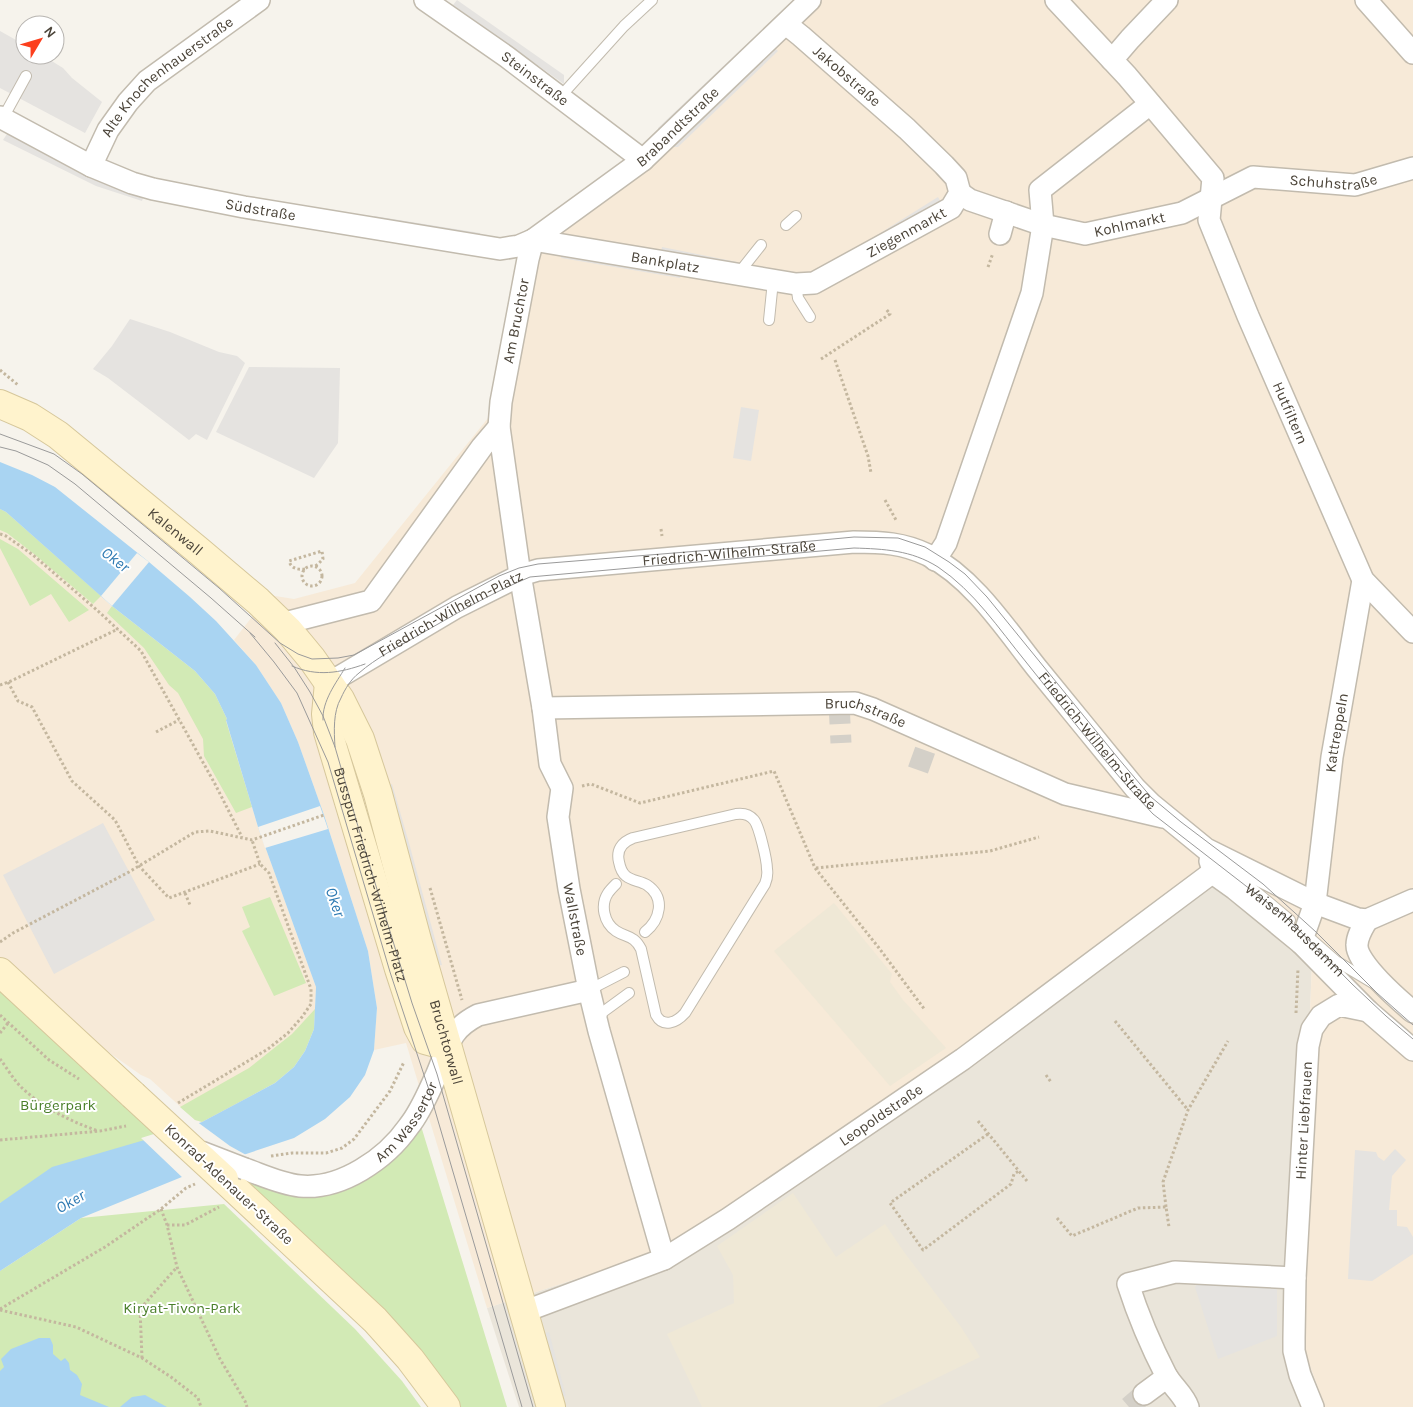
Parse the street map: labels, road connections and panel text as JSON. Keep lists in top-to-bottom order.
{
  "streets": {
    "main road": [
      "Kalenwall",
      "Busspur Friedrich-Wilhelm-Platz",
      "Bruchtorwall",
      "Konrad-Adenauer-Straße"
    ],
    "street": [
      "Jakobstraße",
      "Steinstraße",
      "Alte Knochenhauerstraße",
      "Brabandtstraße",
      "Schuhstraße",
      "Südstraße",
      "Kohlmarkt",
      "Ziegenmarkt",
      "Bankplatz",
      "Am Bruchtor",
      "Hutfiltern",
      "Friedrich-Wilhelm-Straße",
      "Friedrich-Wilhelm-Platz",
      "Bruchstraße",
      "Kattreppeln",
      "Wallstraße",
      "Waisenhausdamm",
      "Leopoldstraße",
      "Am Wassertor",
      "Hinter Liebfrauen"
    ]
  },
  "crossings": [
    ["Jakobstraße", "Brabandtstraße"],
    ["Jakobstraße", "Ziegenmarkt"],
    ["Steinstraße", "Brabandtstraße"],
    ["Alte Knochenhauerstraße", "Südstraße"],
    ["Brabandtstraße", "Südstraße"],
    ["Brabandtstraße", "Bankplatz"],
    ["Brabandtstraße", "Am Bruchtor"],
    ["Schuhstraße", "Kohlmarkt"],
    ["Südstraße", "Bankplatz"],
    ["Südstraße", "Am Bruchtor"],
    ["Kohlmarkt", "Hutfiltern"],
    ["Ziegenmarkt", "Bankplatz"],
    ["Bankplatz", "Am Bruchtor"],
    ["Am Bruchtor", "Friedrich-Wilhelm-Platz"],
    ["Hutfiltern", "Kattreppeln"],
    ["Kalenwall", "Friedrich-Wilhelm-Platz"],
    ["Kalenwall", "Busspur Friedrich-Wilhelm-Platz"],
    ["Friedrich-Wilhelm-Straße", "Friedrich-Wilhelm-Platz"],
    ["Friedrich-Wilhelm-Straße", "Bruchstraße"],
    ["Friedrich-Wilhelm-Straße", "Kattreppeln"],
    ["Friedrich-Wilhelm-Straße", "Waisenhausdamm"],
    ["Friedrich-Wilhelm-Platz", "Busspur Friedrich-Wilhelm-Platz"],
    ["Busspur Friedrich-Wilhelm-Platz", "Bruchtorwall"],
    ["Busspur Friedrich-Wilhelm-Platz", "Am Wassertor"],
    ["Wallstraße", "Leopoldstraße"],
    ["Wallstraße", "Am Wassertor"],
    ["Waisenhausdamm", "Hinter Liebfrauen"],
    ["Bruchtorwall", "Leopoldstraße"],
    ["Bruchtorwall", "Am Wassertor"],
    ["Am Wassertor", "Konrad-Adenauer-Straße"]
  ],
  "water": ["Oker"],
  "parks": ["Bürgerpark", "Kiryat-Tivon-Park"],
  "north": "top right"
}
